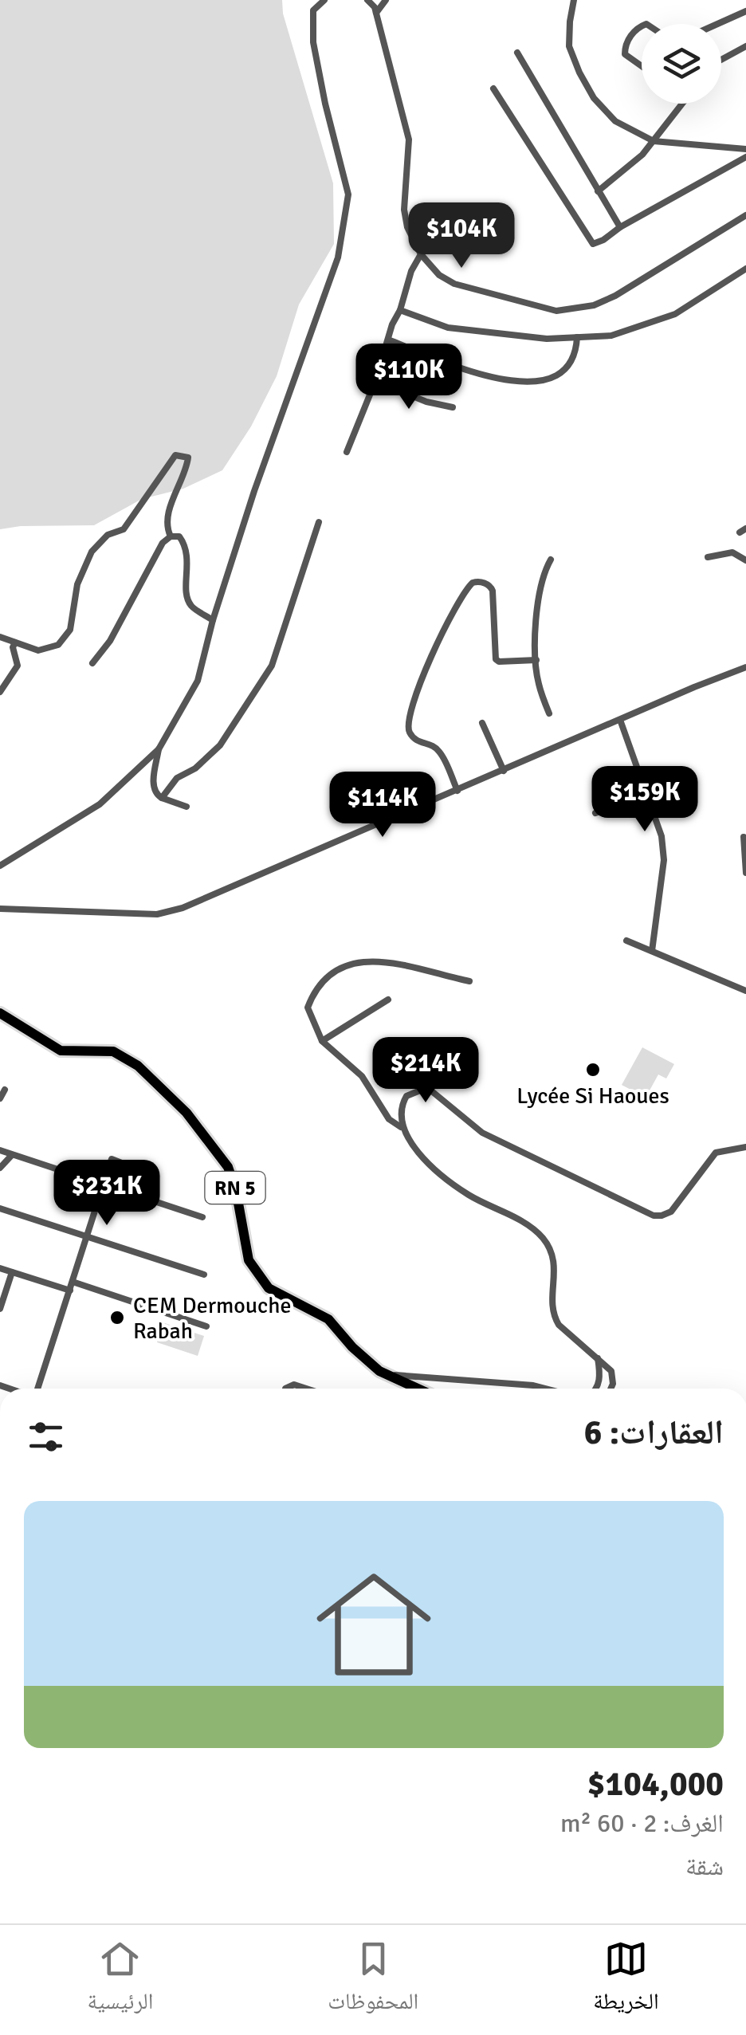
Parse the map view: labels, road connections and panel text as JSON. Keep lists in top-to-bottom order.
{
  "streets": {
    "main road": ["RN 5"]
  },
  "places": ["Lycée Si Haoues", "CEM Dermouche Rabah"],
  "page": {
    "price": [
      "$104K",
      "$110K",
      "$159K",
      "$114K",
      "$214K",
      "$231K"
    ],
    "heading": "العقارات: 6",
    "list": [
      {
        "name": "$104,000",
        "note": "الغرف: 2 · 60 m² · شقة"
      }
    ],
    "tabs": ["الخريطة", "المحفوظات", "الرئيسية"]
  }
}
